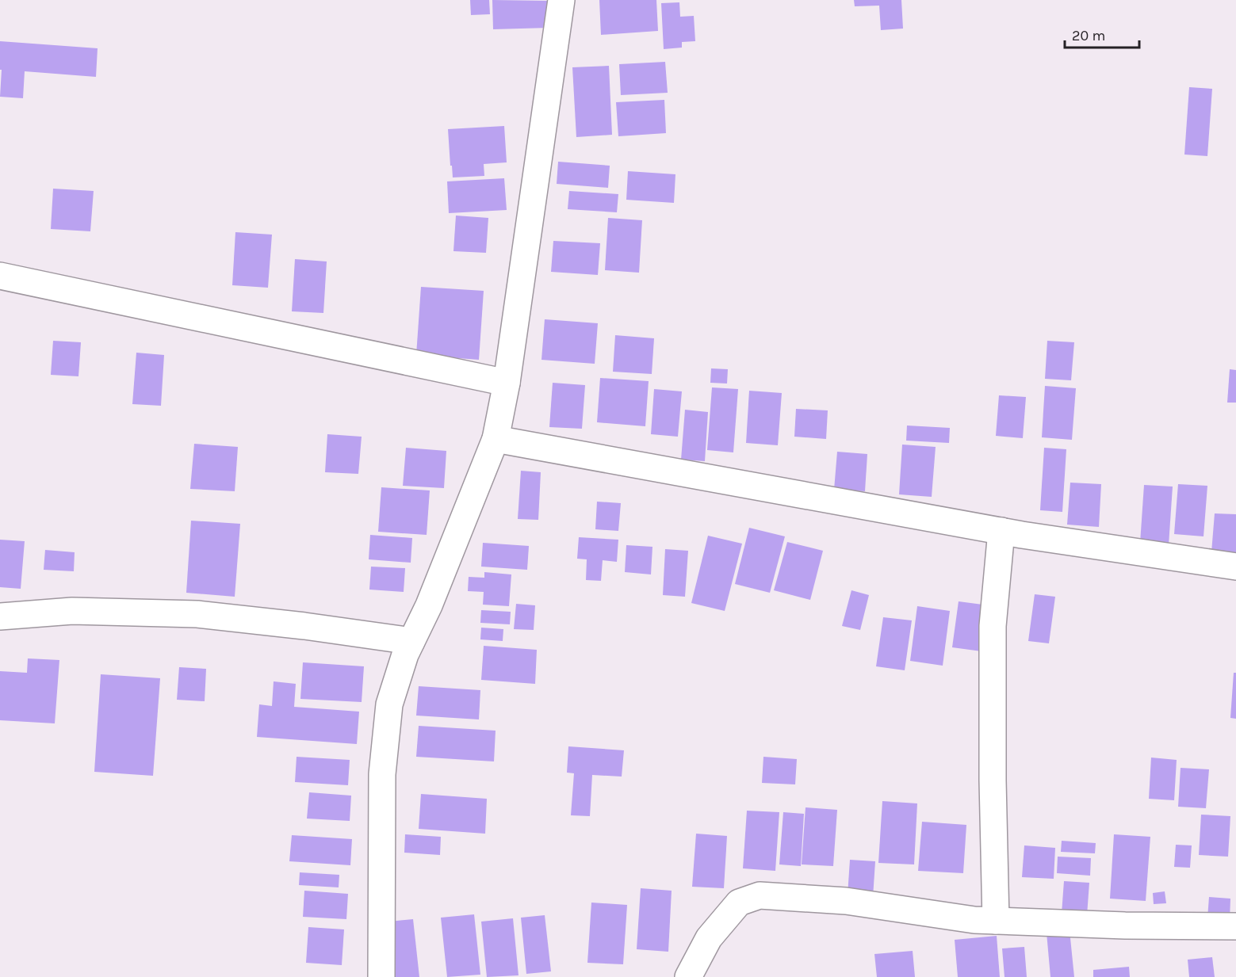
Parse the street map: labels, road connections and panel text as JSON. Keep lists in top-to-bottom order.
{
  "scale_bar": "20 m"
}
